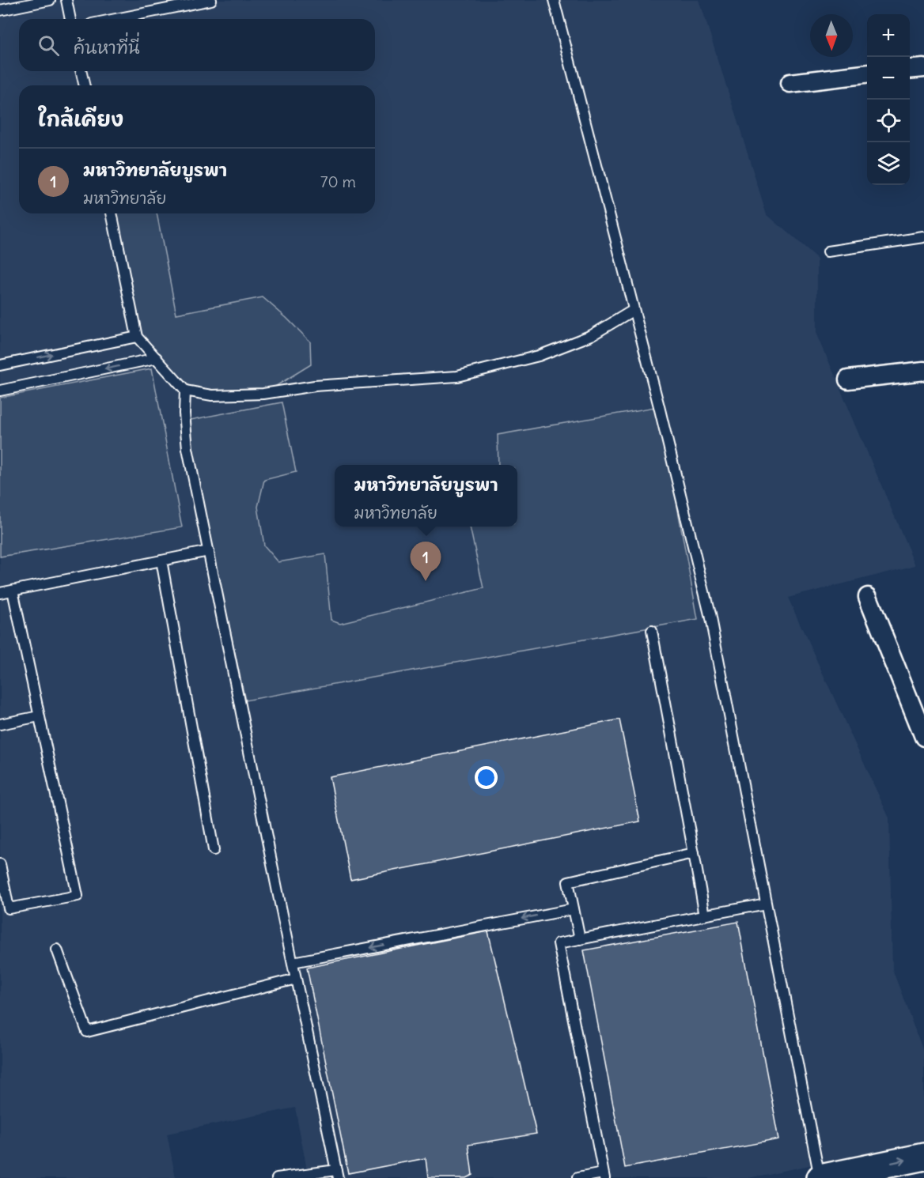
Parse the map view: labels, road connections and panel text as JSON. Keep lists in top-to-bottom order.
{
  "north": "bottom",
  "page": {
    "map_buttons": ["+", "−"],
    "search": "ค้นหาที่นี่",
    "heading": "ใกล้เคียง",
    "list": [
      {
        "mark": "1",
        "name": "มหาวิทยาลัยบูรพา",
        "note": "มหาวิทยาลัย",
        "value": "70 m"
      }
    ],
    "popup": ["มหาวิทยาลัยบูรพา", "มหาวิทยาลัย"],
    "pins": "1"
  }
}
